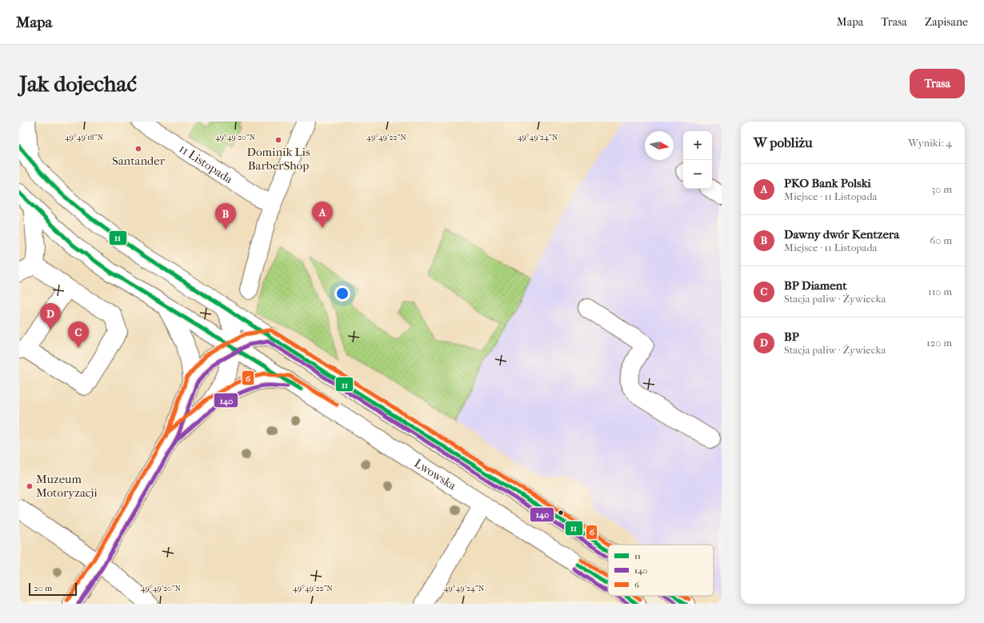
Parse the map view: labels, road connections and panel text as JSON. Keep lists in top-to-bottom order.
{
  "streets": {
    "main road": ["11 Listopada", "Lwowska"]
  },
  "places": ["Dominik Lis BarberShop", "Santander", "Muzeum Motoryzacji"],
  "lines": ["transit line 11", "transit line 6", "transit line 140"],
  "legend": ["11", "140", "6"],
  "scale_bar": "20 m",
  "north": "right",
  "page": {
    "header": "Mapa",
    "nav": ["Mapa", "Trasa", "Zapisane"],
    "buttons": "Trasa",
    "title": "Jak dojechać",
    "heading": ["W pobliżu", "Wyniki: 4"],
    "map_buttons": ["+", "−"],
    "list": [
      {
        "mark": "A",
        "name": "PKO Bank Polski",
        "note": "Miejsce · 11 Listopada",
        "value": "30 m"
      },
      {
        "mark": "B",
        "name": "Dawny dwór Kentzera",
        "note": "Miejsce · 11 Listopada",
        "value": "60 m"
      },
      {
        "mark": "C",
        "name": "BP Diament",
        "note": "Stacja paliw · Żywiecka",
        "value": "110 m"
      },
      {
        "mark": "D",
        "name": "BP",
        "note": "Stacja paliw · Żywiecka",
        "value": "120 m"
      }
    ],
    "pins": [
      "A",
      "B",
      "D",
      "C"
    ],
    "scale": "20 m"
  },
  "coordinates": [
    "49°49'18\"N",
    "49°49'20\"N",
    "49°49'22\"N",
    "49°49'24\"N"
  ]
}
